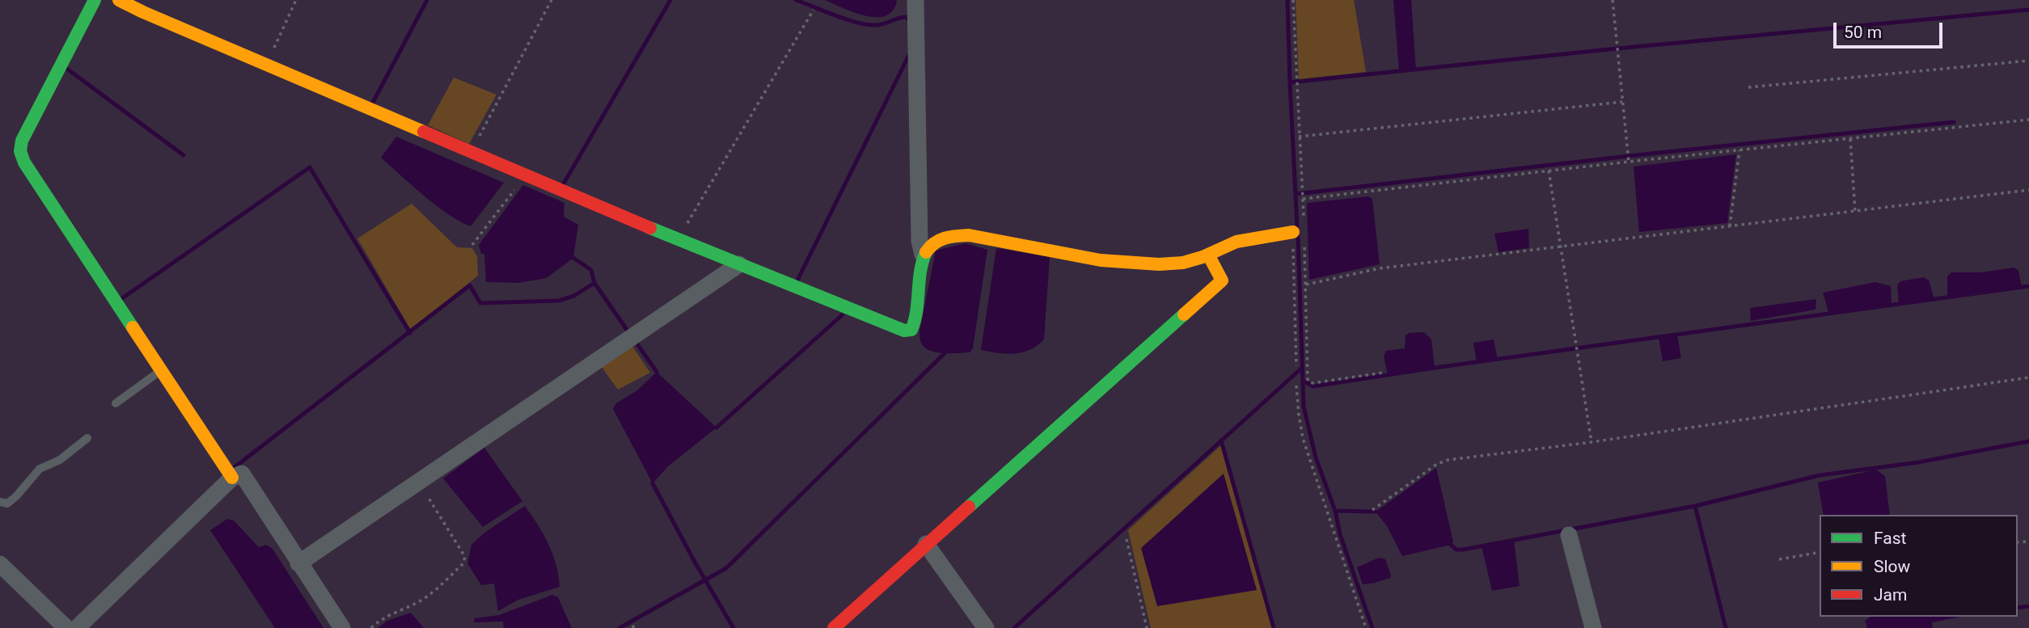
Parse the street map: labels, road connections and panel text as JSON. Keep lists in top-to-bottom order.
{
  "legend": ["Fast", "Slow", "Jam"],
  "scale_bar": "50 m"
}
